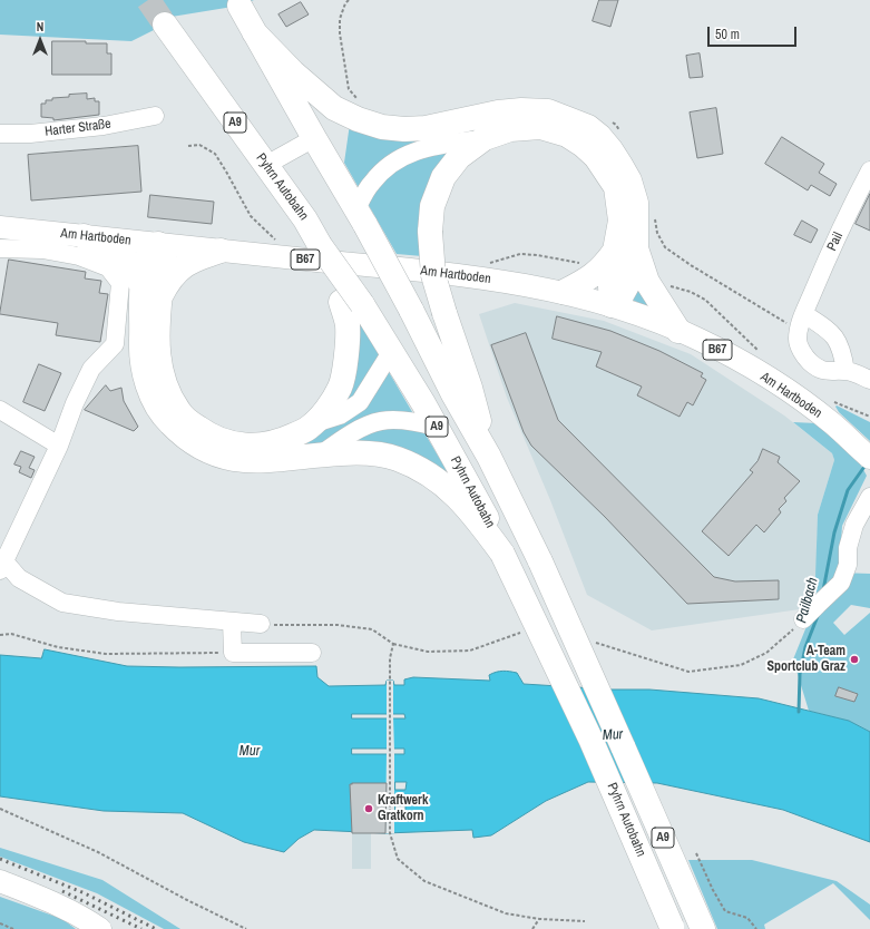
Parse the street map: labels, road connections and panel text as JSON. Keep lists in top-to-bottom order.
{
  "streets": {
    "highway": ["A9", "Pyhrn Autobahn"],
    "main road": ["Am Hartboden", "B67"],
    "street": ["Harter Straße", "Pail"]
  },
  "water": ["Pailbach", "Mur"],
  "places": ["A-Team Sportclub Graz", "Kraftwerk Gratkorn"],
  "scale_bar": "50 m",
  "north": "top"
}
